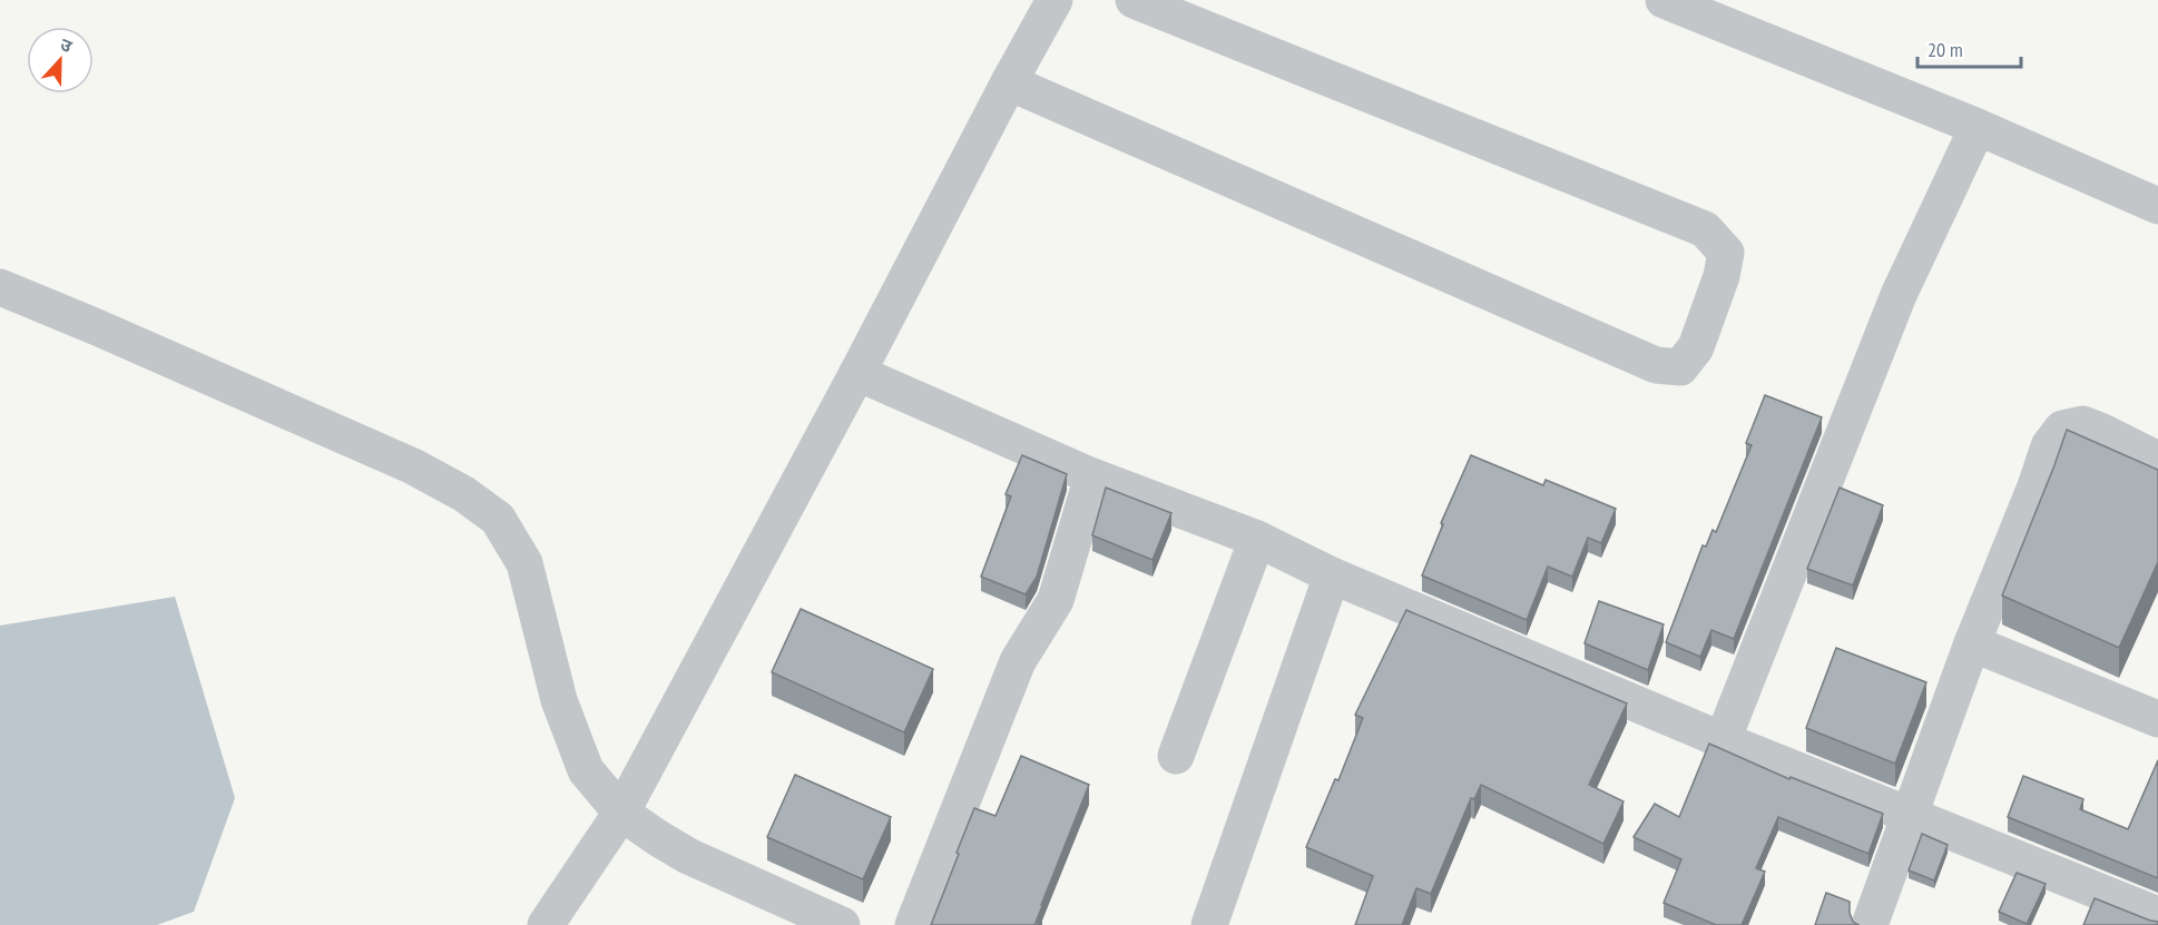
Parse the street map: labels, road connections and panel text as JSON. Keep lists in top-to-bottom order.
{
  "scale_bar": "20 m",
  "north": "top"
}
